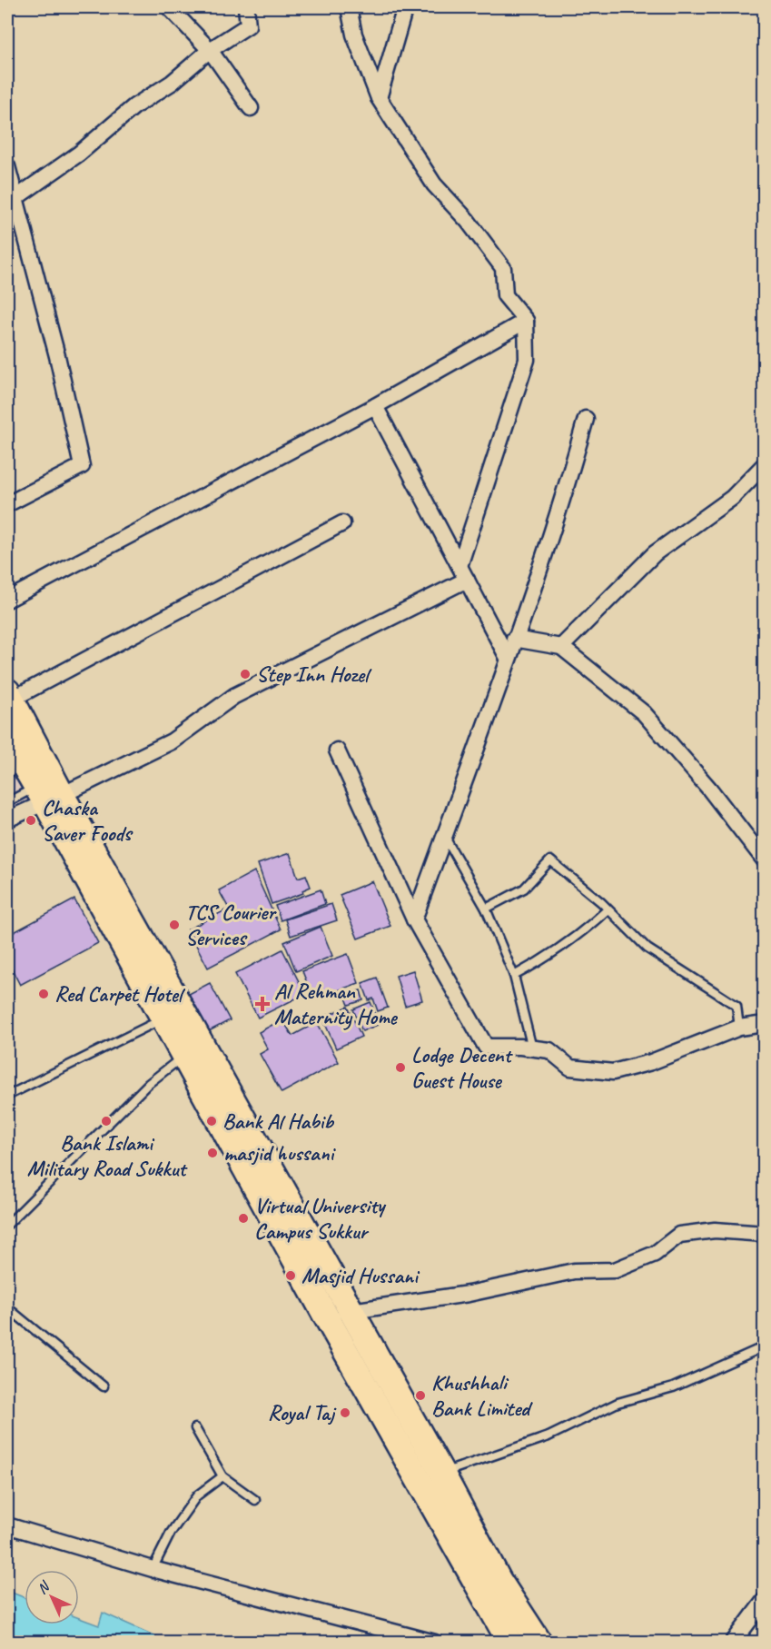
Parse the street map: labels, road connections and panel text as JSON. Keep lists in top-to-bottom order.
{
  "places": {
    "other": [
      "Step Inn Hozel",
      "Chaska Saver Foods",
      "TCS Courier Services",
      "Red Carpet Hotel",
      "Lodge Decent Guest House",
      "Bank Islami Military Road Sukkut",
      "Bank Al Habib",
      "masjid hussani",
      "Virtual University Campus Sukkur",
      "Masjid Hussani",
      "Khushhali Bank Limited",
      "Royal Taj"
    ],
    "health": ["Al Rehman Maternity Home"]
  },
  "north": "top left"
}
